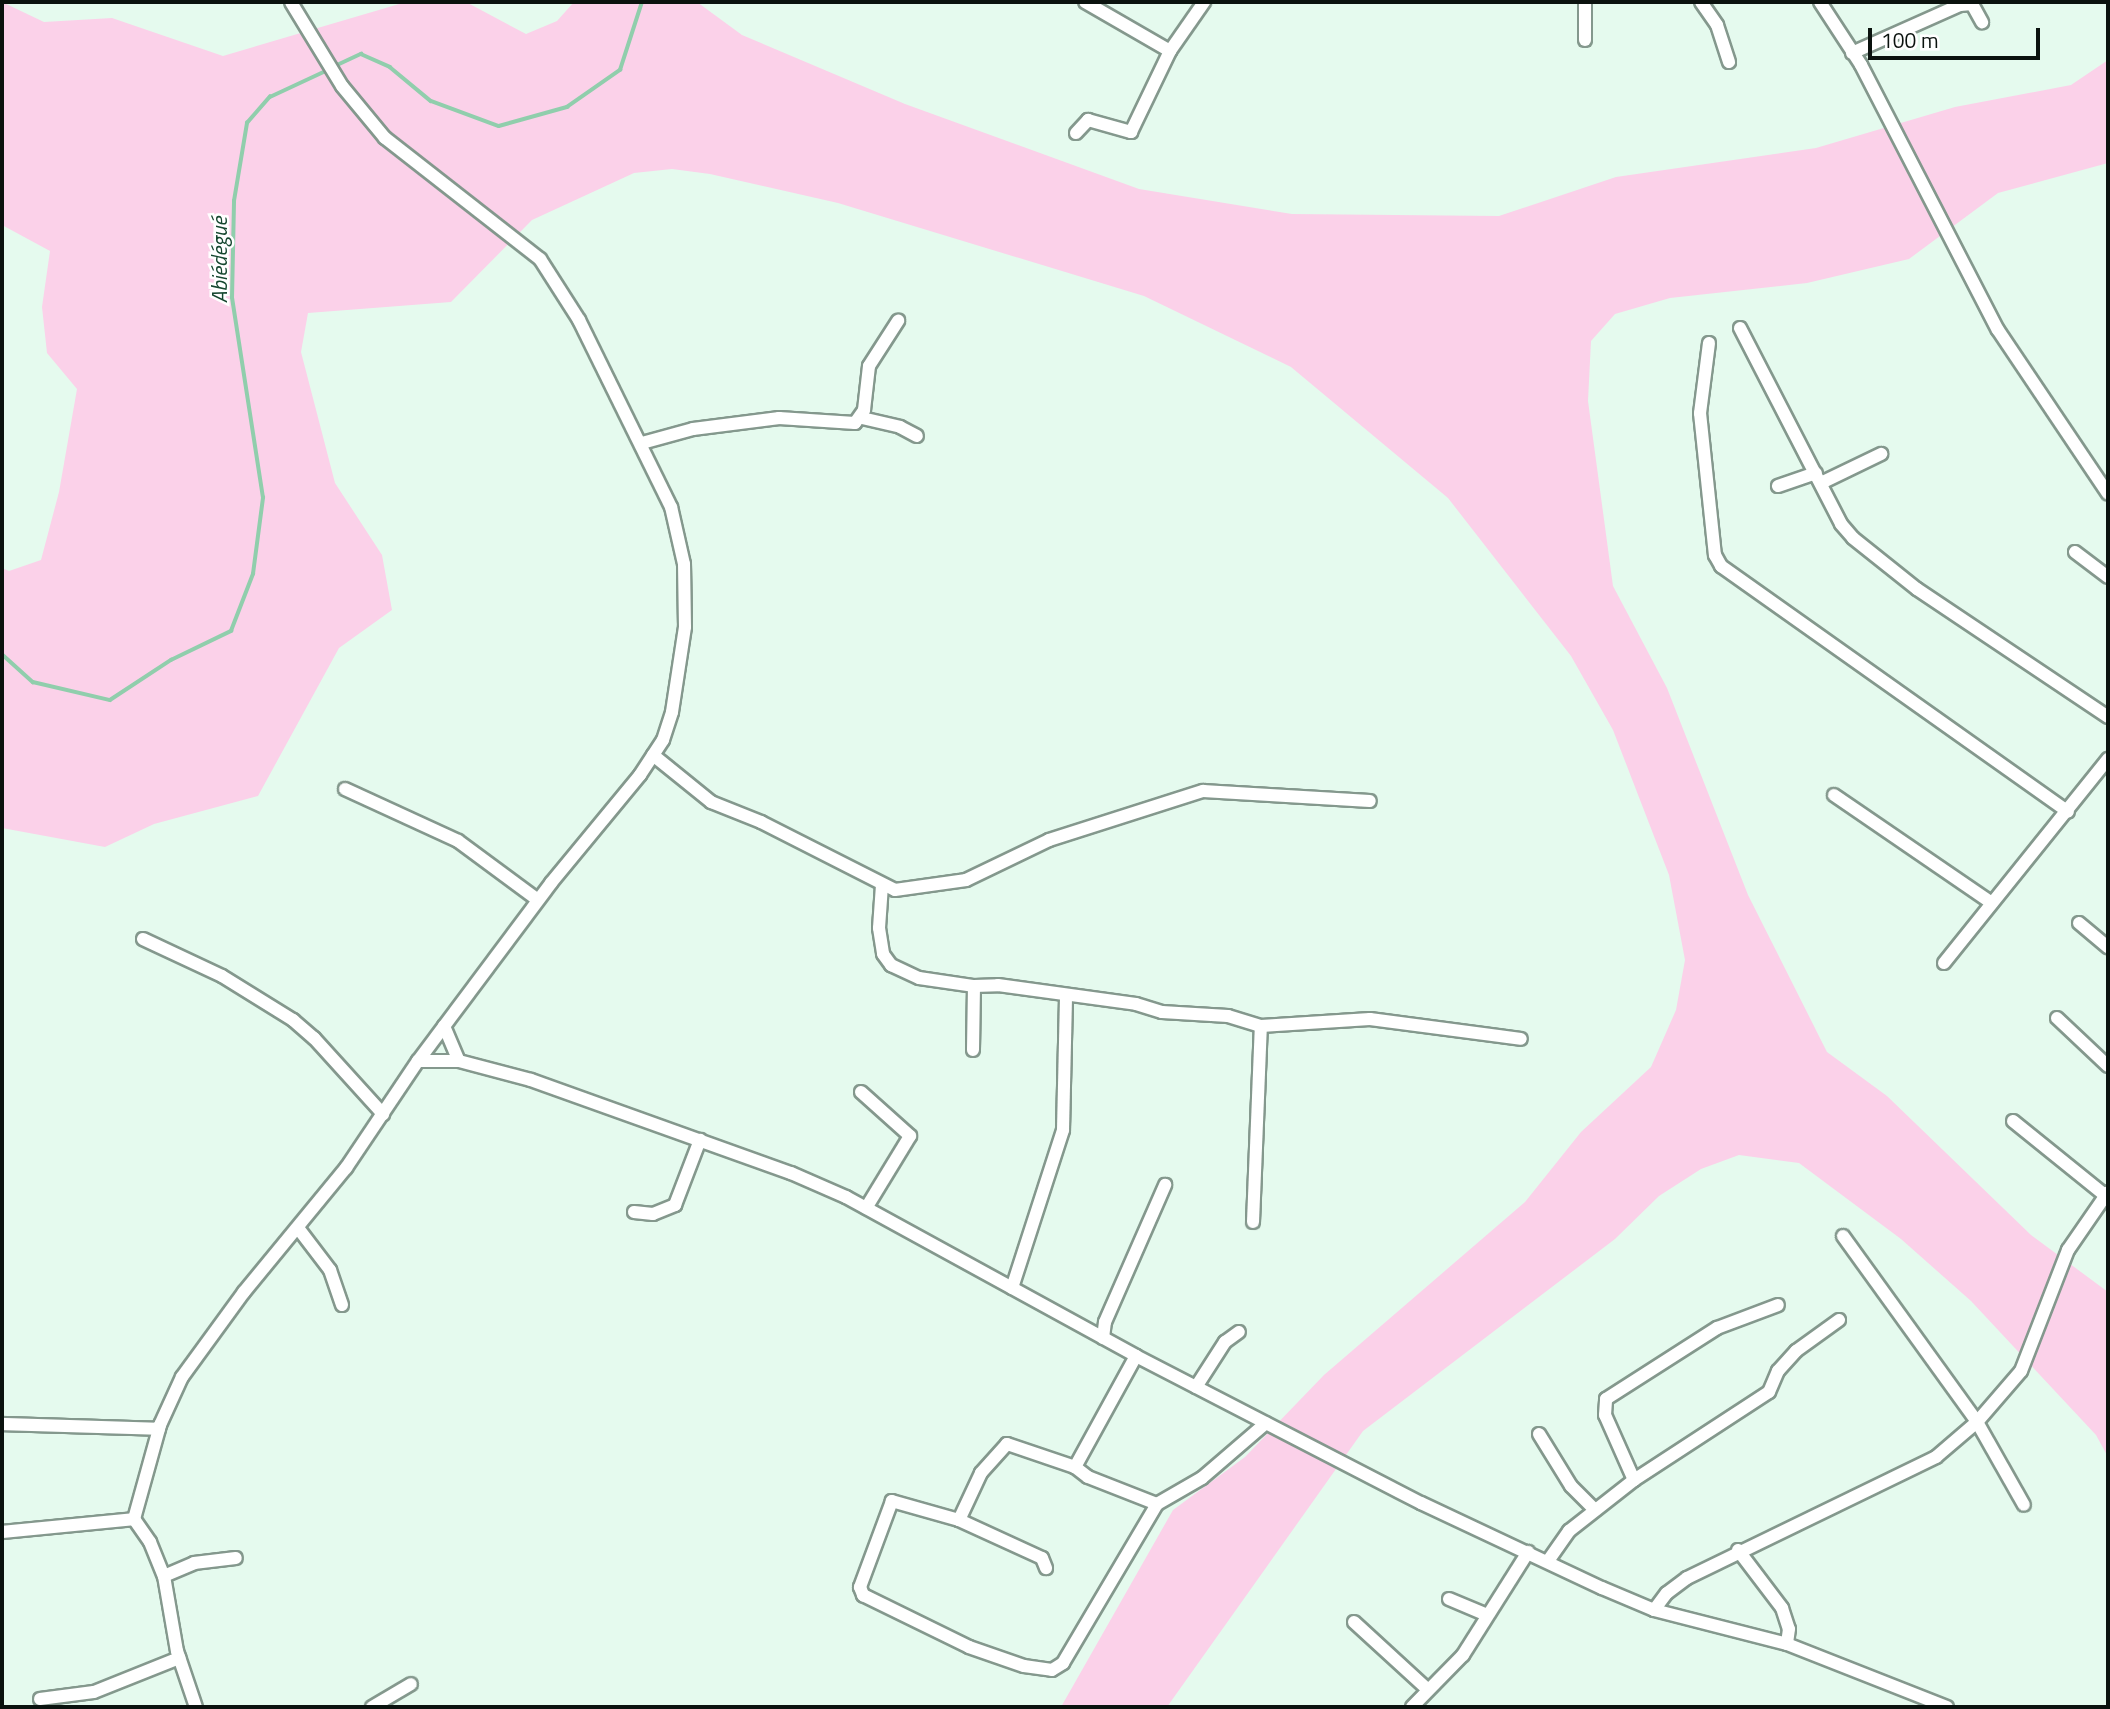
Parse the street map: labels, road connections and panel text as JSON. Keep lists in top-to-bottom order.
{
  "water": ["Abiédégué"],
  "scale_bar": "100 m"
}
